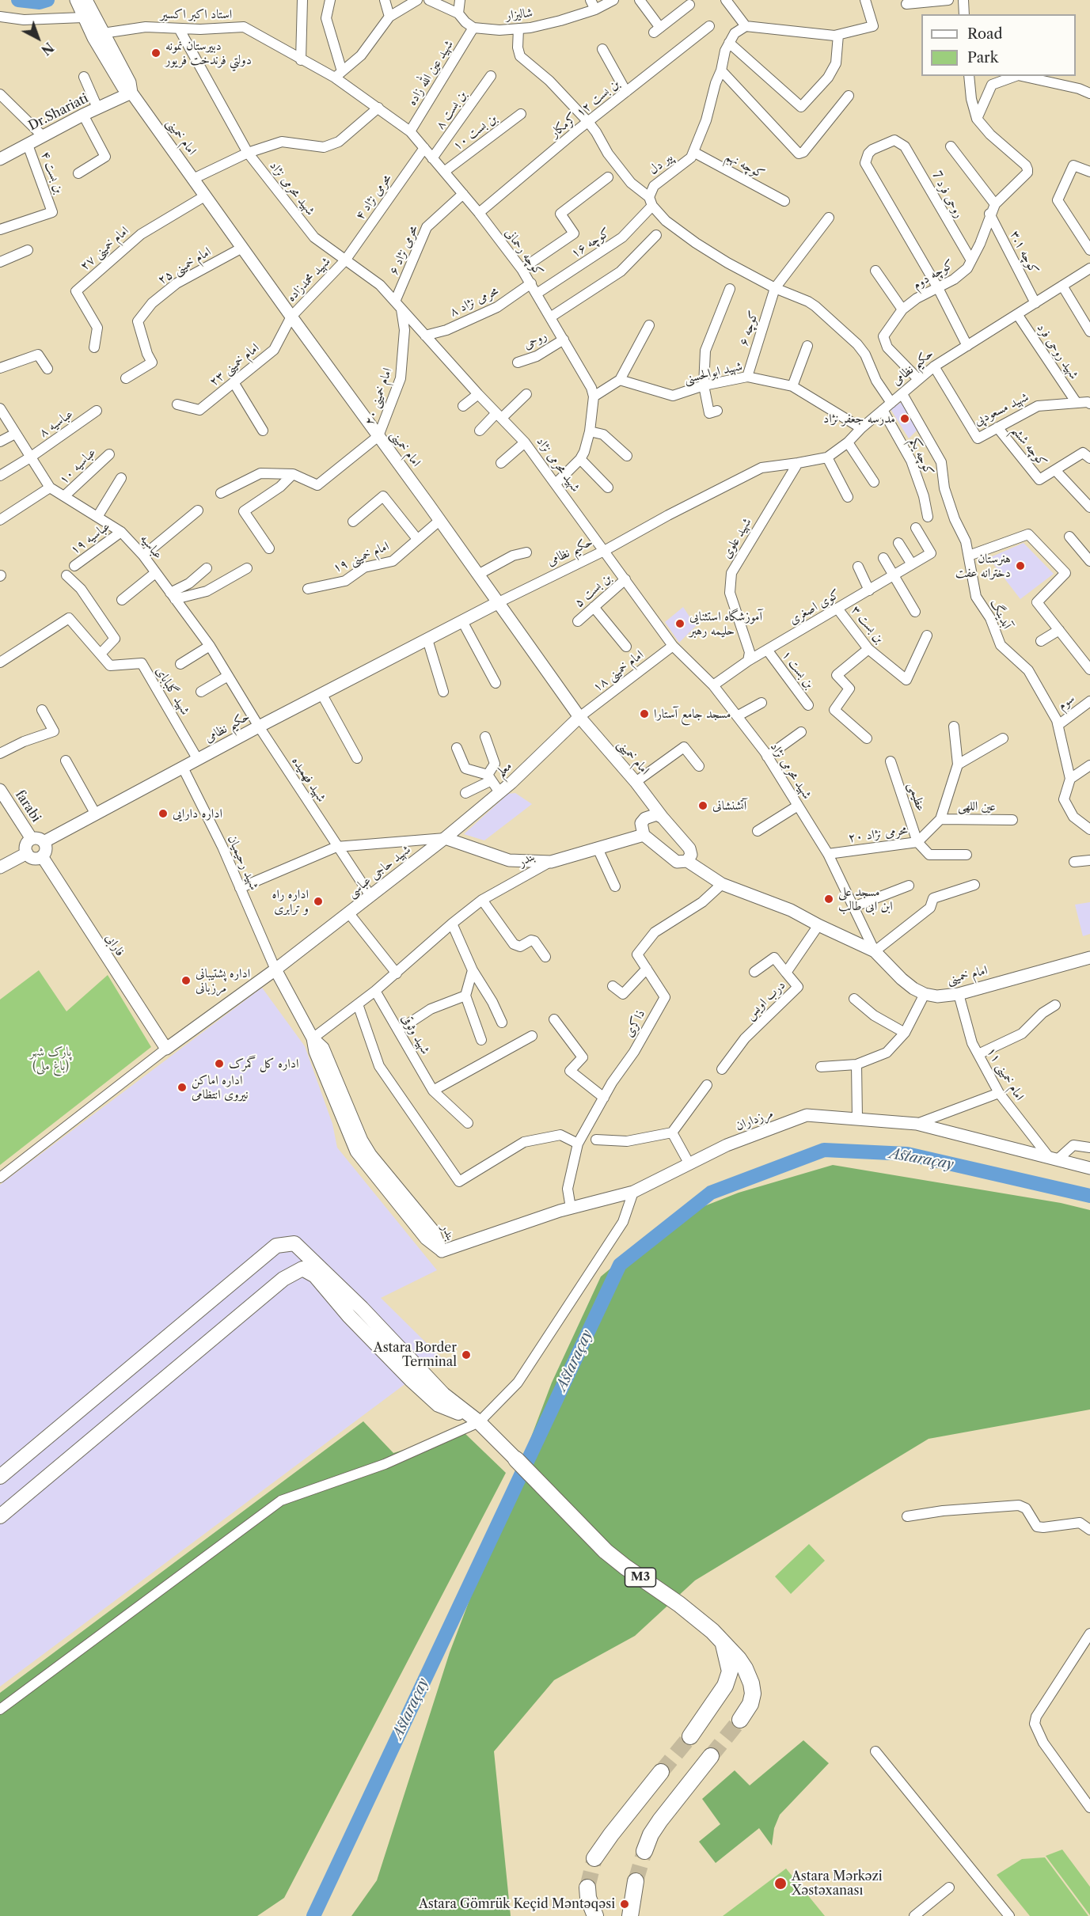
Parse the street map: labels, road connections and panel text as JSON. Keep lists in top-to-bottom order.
{
  "streets": {
    "highway": ["M3"],
    "street": [
      "استاد اکبر اکسیر",
      "شالیزار",
      "شهید عین الله زاده",
      "بن بست ۱۲ کرمکار",
      "بن بست ۸",
      "Dr.Shariati",
      "بن بست ۱۰",
      "امام خمینی",
      "پیر دل",
      "کوچه نهم",
      "بن بست ۴",
      "شهید محرمی نژاد",
      "روحی فرد 7",
      "محرمی نژاد ۴",
      "کوچه ۱۶",
      "امام خمینی ۲۷",
      "محرمی نژاد ۶",
      "کوچه رحمانی",
      "کوچه ۳.۱",
      "امام خمینی ۲۵",
      "کوچه دوم",
      "شهید محمدزاده",
      "محرمی نژاد ۸",
      "کوچه ۶",
      "روحی",
      "شهید روحی فرد",
      "امام خمینی ۲۳",
      "حکیم نظامی",
      "شهید ابوالحسنی",
      "امام خمینی ۲۰",
      "شهید مسعودپی",
      "عباسیه ۸",
      "کوچه ششم",
      "کوچه یکم",
      "عباسیه ۱۰",
      "عباسیه ۱۹",
      "شهید علوی",
      "عباسیه",
      "امام خمینی ۱۹",
      "بن بست ۵",
      "کوی اصغری",
      "آبدینگ",
      "بن بست ۳",
      "بن بست ۱",
      "امام خمینی ۱۸",
      "شهید گلبابای",
      "سوم",
      "معلم",
      "شهید فهمیده",
      "عظیمی",
      "farabi",
      "عین اللهی",
      "محرمی نژاد ۲۰",
      "بندر",
      "شهید رحیمیان",
      "شهید حاجی عباسی",
      "فارابی",
      "درب اویس",
      "ذاکری",
      "شهید وثوقی",
      "امام خمینی ۱۱",
      "مرزداران"
    ]
  },
  "crossings": [
    ["استاد اکبر اکسیر", "امام خمینی"],
    ["استاد اکبر اکسیر", "شهید محرمی نژاد"],
    ["استاد اکبر اکسیر", "کوچه رحمانی"],
    ["شالیزار", "شهید عین الله زاده"],
    ["شهید عین الله زاده", "کوچه رحمانی"],
    ["بن بست ۱۲ کرمکار", "کوچه رحمانی"],
    ["بن بست ۸", "کوچه رحمانی"],
    ["Dr.Shariati", "امام خمینی"],
    ["Dr.Shariati", "بن بست ۴"],
    ["بن بست ۱۰", "کوچه رحمانی"],
    ["امام خمینی", "شهید محرمی نژاد"],
    ["امام خمینی", "امام خمینی ۲۷"],
    ["امام خمینی", "امام خمینی ۲۵"],
    ["امام خمینی", "شهید محمدزاده"],
    ["امام خمینی", "امام خمینی ۲۳"],
    ["امام خمینی", "حکیم نظامی"],
    ["امام خمینی", "امام خمینی ۲۰"],
    ["امام خمینی", "امام خمینی ۱۹"],
    ["امام خمینی", "امام خمینی ۱۸"],
    ["امام خمینی", "معلم"],
    ["امام خمینی", "درب اویس"],
    ["امام خمینی", "ذاکری"],
    ["امام خمینی", "امام خمینی ۱۱"],
    ["پیر دل", "کوچه نهم"],
    ["پیر دل", "کوچه ۱۶"],
    ["شهید محرمی نژاد", "محرمی نژاد ۴"],
    ["شهید محرمی نژاد", "محرمی نژاد ۶"],
    ["شهید محرمی نژاد", "شهید محمدزاده"],
    ["شهید محرمی نژاد", "محرمی نژاد ۸"],
    ["شهید محرمی نژاد", "حکیم نظامی"],
    ["شهید محرمی نژاد", "امام خمینی ۲۰"],
    ["شهید محرمی نژاد", "بن بست ۵"],
    ["شهید محرمی نژاد", "کوی اصغری"],
    ["شهید محرمی نژاد", "امام خمینی ۱۸"],
    ["شهید محرمی نژاد", "محرمی نژاد ۲۰"],
    ["روحی فرد 7", "کوچه دوم"],
    ["محرمی نژاد ۴", "کوچه رحمانی"],
    ["محرمی نژاد ۴", "شهید محمدزاده"],
    ["کوچه ۱۶", "کوچه رحمانی"],
    ["محرمی نژاد ۶", "کوچه رحمانی"],
    ["محرمی نژاد ۶", "امام خمینی ۲۰"],
    ["کوچه رحمانی", "محرمی نژاد ۸"],
    ["کوچه رحمانی", "روحی"],
    ["کوچه ۳.۱", "کوچه دوم"],
    ["کوچه ۳.۱", "حکیم نظامی"],
    ["کوچه دوم", "حکیم نظامی"],
    ["شهید محمدزاده", "امام خمینی ۲۳"],
    ["کوچه ۶", "شهید ابوالحسنی"],
    ["شهید روحی فرد", "حکیم نظامی"],
    ["شهید روحی فرد", "شهید مسعودپی"],
    ["حکیم نظامی", "شهید ابوالحسنی"],
    ["حکیم نظامی", "شهید مسعودپی"],
    ["حکیم نظامی", "کوچه یکم"],
    ["حکیم نظامی", "شهید علوی"],
    ["حکیم نظامی", "عباسیه"],
    ["حکیم نظامی", "آبدینگ"],
    ["حکیم نظامی", "شهید گلبابای"],
    ["حکیم نظامی", "شهید فهمیده"],
    ["حکیم نظامی", "farabi"],
    ["حکیم نظامی", "شهید رحیمیان"],
    ["حکیم نظامی", "فارابی"],
    ["شهید مسعودپی", "کوچه ششم"],
    ["عباسیه ۸", "عباسیه"],
    ["عباسیه ۱۰", "عباسیه"],
    ["عباسیه ۱۹", "عباسیه"],
    ["شهید علوی", "کوی اصغری"],
    ["عباسیه", "شهید فهمیده"],
    ["کوی اصغری", "بن بست ۳"],
    ["کوی اصغری", "بن بست ۱"],
    ["آبدینگ", "سوم"],
    ["امام خمینی ۱۸", "معلم"],
    ["معلم", "شهید حاجی عباسی"],
    ["شهید فهمیده", "شهید حاجی عباسی"],
    ["عظیمی", "محرمی نژاد ۲۰"],
    ["farabi", "فارابی"],
    ["عین اللهی", "محرمی نژاد ۲۰"],
    ["بندر", "شهید رحیمیان"],
    ["بندر", "شهید حاجی عباسی"],
    ["بندر", "شهید وثوقی"],
    ["بندر", "مرزداران"],
    ["شهید رحیمیان", "شهید حاجی عباسی"],
    ["شهید حاجی عباسی", "فارابی"],
    ["ذاکری", "مرزداران"],
    ["امام خمینی ۱۱", "مرزداران"]
  ],
  "water": ["Astaraçay"],
  "parks": ["پارک شهر (باغ ملی)"],
  "places": [
    "دبیرستان نمونه دولتي فرندخت فريور",
    "مدرسه جعفر نژاد",
    "هنرستان دخترانه عفت",
    "آموزشگاه استثنایی حلیمه رهبر",
    "مسجد جامع آستارا",
    "آتشنشانی",
    "اداره دارایی",
    "مسجد علی ابن ابی طالب",
    "اداره راه و ترابری",
    "اداره پشتیبانی مرزبانی",
    "اداره کل گمرک",
    "اداره اماکن نیروی انتظامی",
    "Astara Border Terminal",
    "Astara Mərkəzi Xəstəxanası",
    "Astara Gömrük Keçid Məntəqəsi"
  ],
  "legend": ["Road", "Park"],
  "north": "bottom right"
}
